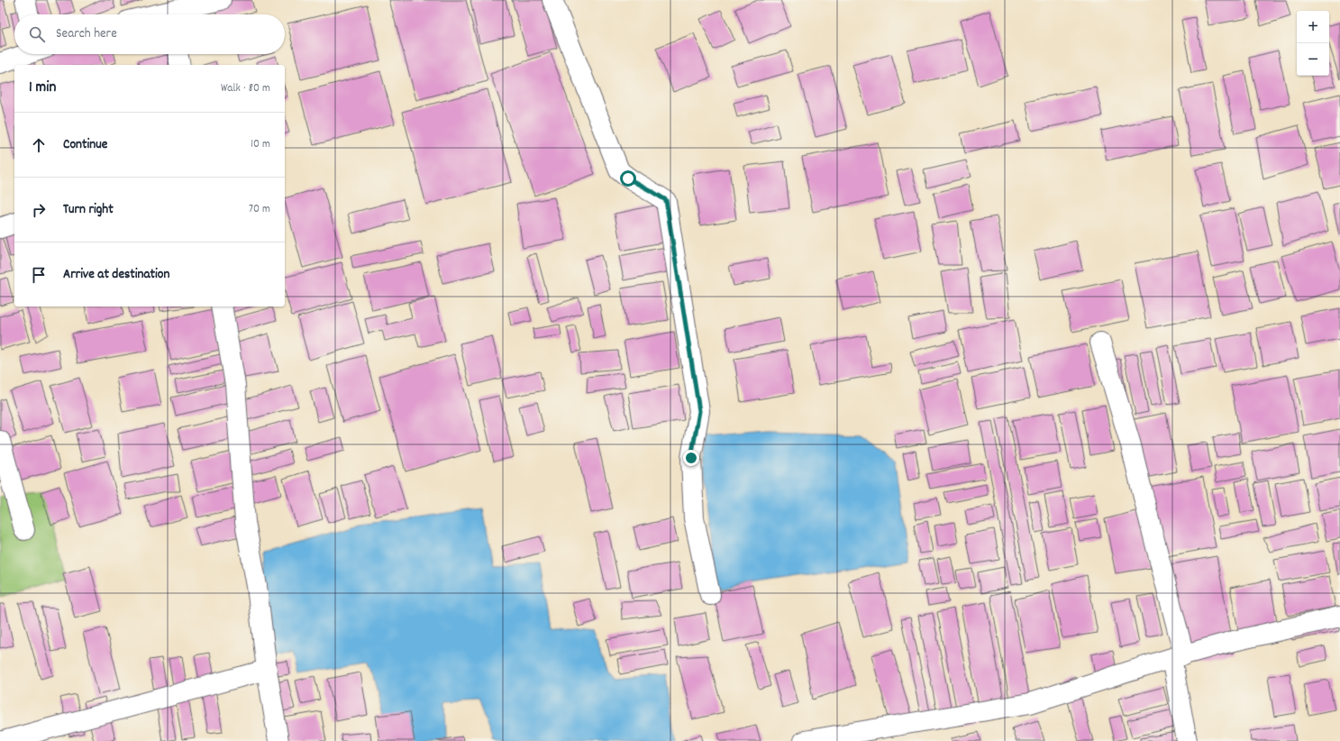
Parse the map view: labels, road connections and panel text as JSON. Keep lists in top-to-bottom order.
{
  "page": {
    "map_buttons": ["+", "−"],
    "search": "Search here",
    "heading": ["1 min", "Walk · 80 m"],
    "list": [
      ["Continue", "10 m"],
      ["Turn right", "70 m"],
      "Arrive at destination"
    ]
  }
}
